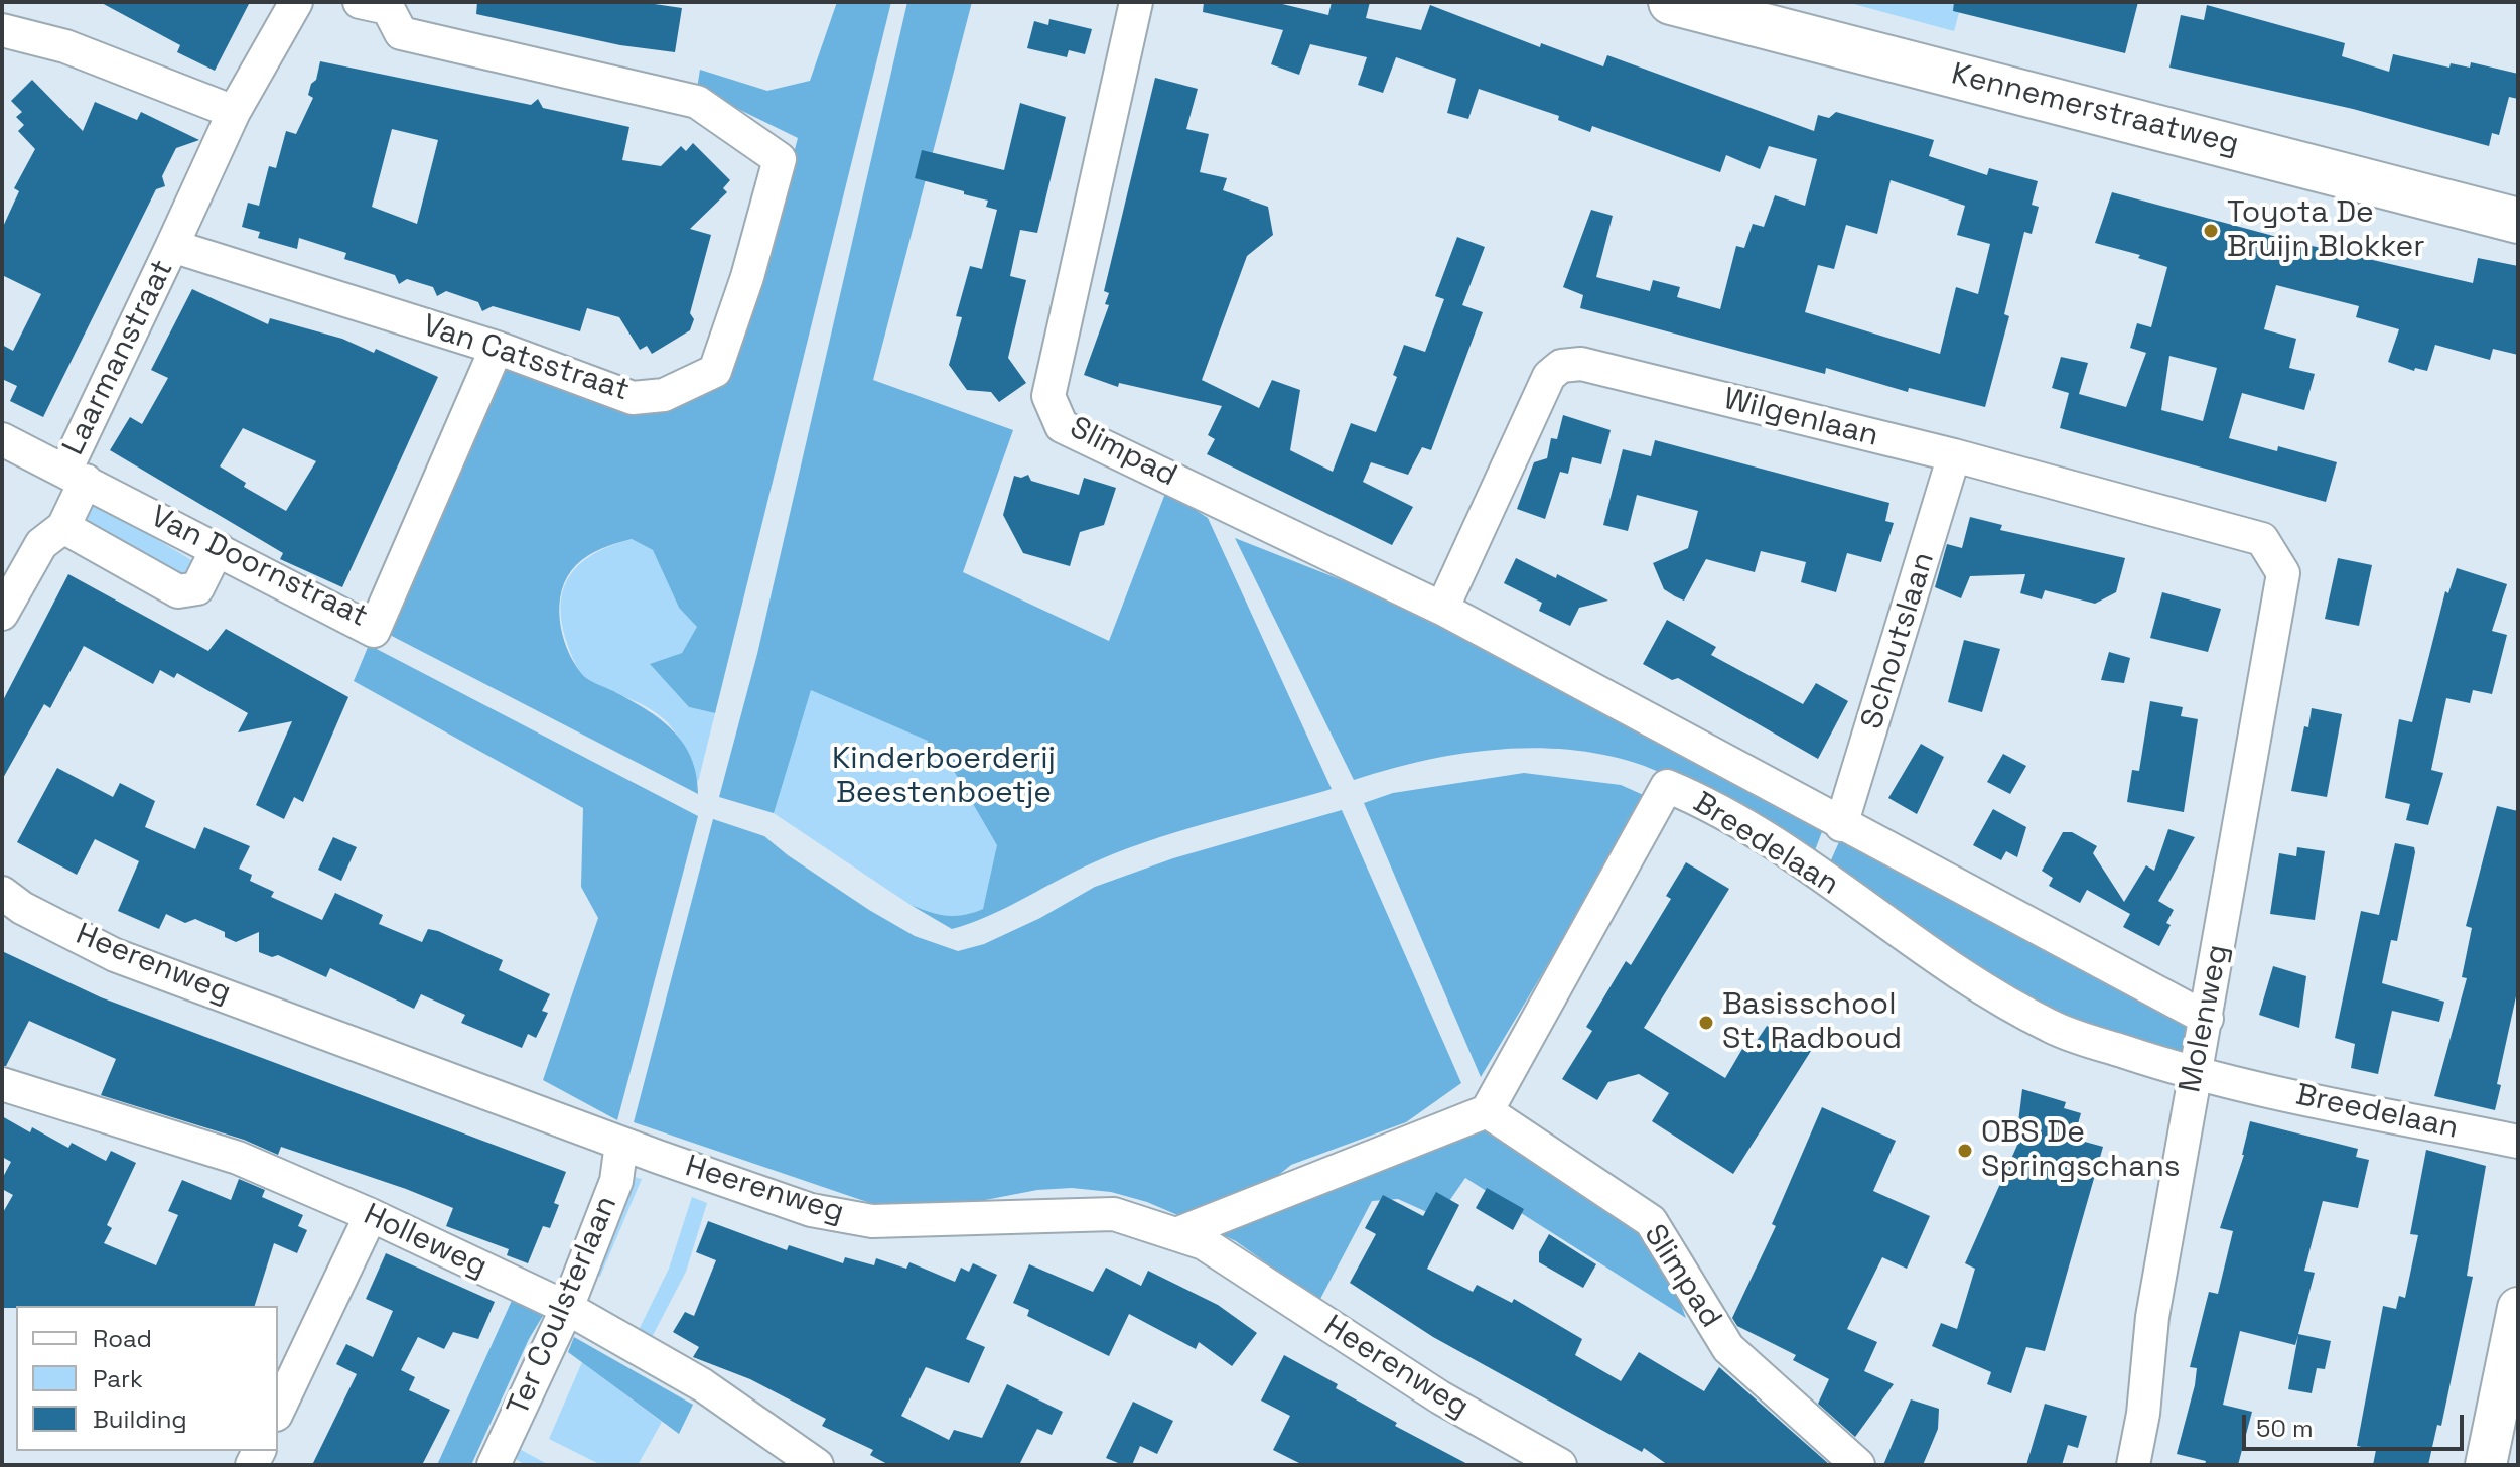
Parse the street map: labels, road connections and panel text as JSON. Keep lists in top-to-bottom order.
{
  "streets": {
    "main road": ["Kennemerstraatweg"],
    "street": [
      "Laarmanstraat",
      "Van Catsstraat",
      "Wilgenlaan",
      "Slimpad",
      "Van Doornstraat",
      "Schoutslaan",
      "Breedelaan",
      "Heerenweg",
      "Molenweg",
      "Holleweg",
      "Ter Coulsterlaan"
    ]
  },
  "crossings": [
    ["Laarmanstraat", "Van Catsstraat"],
    ["Laarmanstraat", "Van Doornstraat"],
    ["Van Catsstraat", "Van Doornstraat"],
    ["Wilgenlaan", "Slimpad"],
    ["Wilgenlaan", "Schoutslaan"],
    ["Wilgenlaan", "Breedelaan"],
    ["Wilgenlaan", "Molenweg"],
    ["Slimpad", "Breedelaan"],
    ["Schoutslaan", "Breedelaan"],
    ["Breedelaan", "Molenweg"],
    ["Heerenweg", "Ter Coulsterlaan"],
    ["Holleweg", "Ter Coulsterlaan"]
  ],
  "parks": ["Kinderboerderij Beestenboetje"],
  "places": ["Toyota De Bruijn Blokker", "Basisschool St. Radboud", "OBS De Springschans"],
  "legend": ["Road", "Park", "Building"],
  "scale_bar": "50 m"
}
